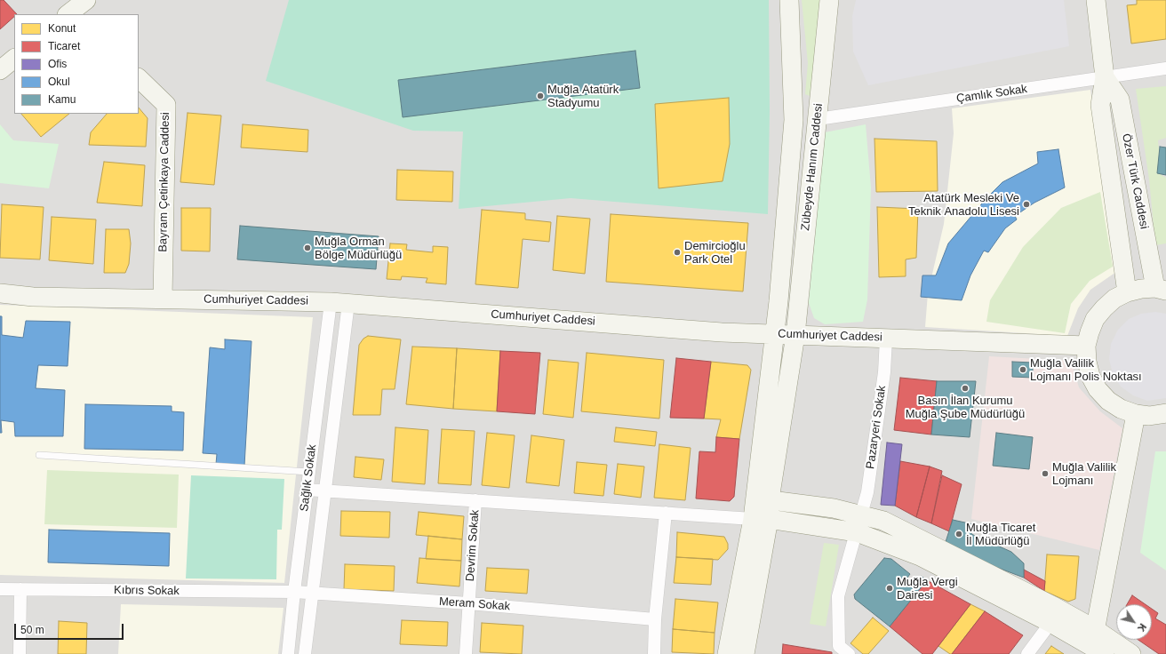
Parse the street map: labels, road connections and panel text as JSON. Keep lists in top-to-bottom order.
{
  "streets": {
    "main road": [
      "Zübeyde Hanım Caddesi",
      "Özer Türk Caddesi",
      "Bayram Çetinkaya Caddesi",
      "Cumhuriyet Caddesi"
    ],
    "street": [
      "Çamlık Sokak",
      "Pazaryeri Sokak",
      "Sağlık Sokak",
      "Devrim Sokak",
      "Kıbrıs Sokak",
      "Meram Sokak"
    ]
  },
  "crossings": [
    ["Çamlık Sokak", "Zübeyde Hanım Caddesi"],
    ["Çamlık Sokak", "Özer Türk Caddesi"],
    ["Zübeyde Hanım Caddesi", "Cumhuriyet Caddesi"],
    ["Bayram Çetinkaya Caddesi", "Cumhuriyet Caddesi"],
    ["Cumhuriyet Caddesi", "Pazaryeri Sokak"],
    ["Cumhuriyet Caddesi", "Sağlık Sokak"],
    ["Sağlık Sokak", "Kıbrıs Sokak"],
    ["Sağlık Sokak", "Meram Sokak"],
    ["Devrim Sokak", "Meram Sokak"],
    ["Kıbrıs Sokak", "Meram Sokak"]
  ],
  "places": [
    "Muğla Atatürk Stadyumu",
    "Atatürk Mesleki Ve Teknik Anadolu Lisesi",
    "Muğla Orman Bölge Müdürlüğü",
    "Demircioğlu Park Otel",
    "Muğla Valilik Lojmanı Polis Noktası",
    "Basın İlan Kurumu Muğla Şube Müdürlüğü",
    "Muğla Valilik Lojmanı",
    "Muğla Ticaret İl Müdürlüğü",
    "Muğla Vergi Dairesi"
  ],
  "legend": [
    "Konut",
    "Ticaret",
    "Ofis",
    "Okul",
    "Kamu"
  ],
  "scale_bar": "50 m",
  "north": "bottom right"
}
